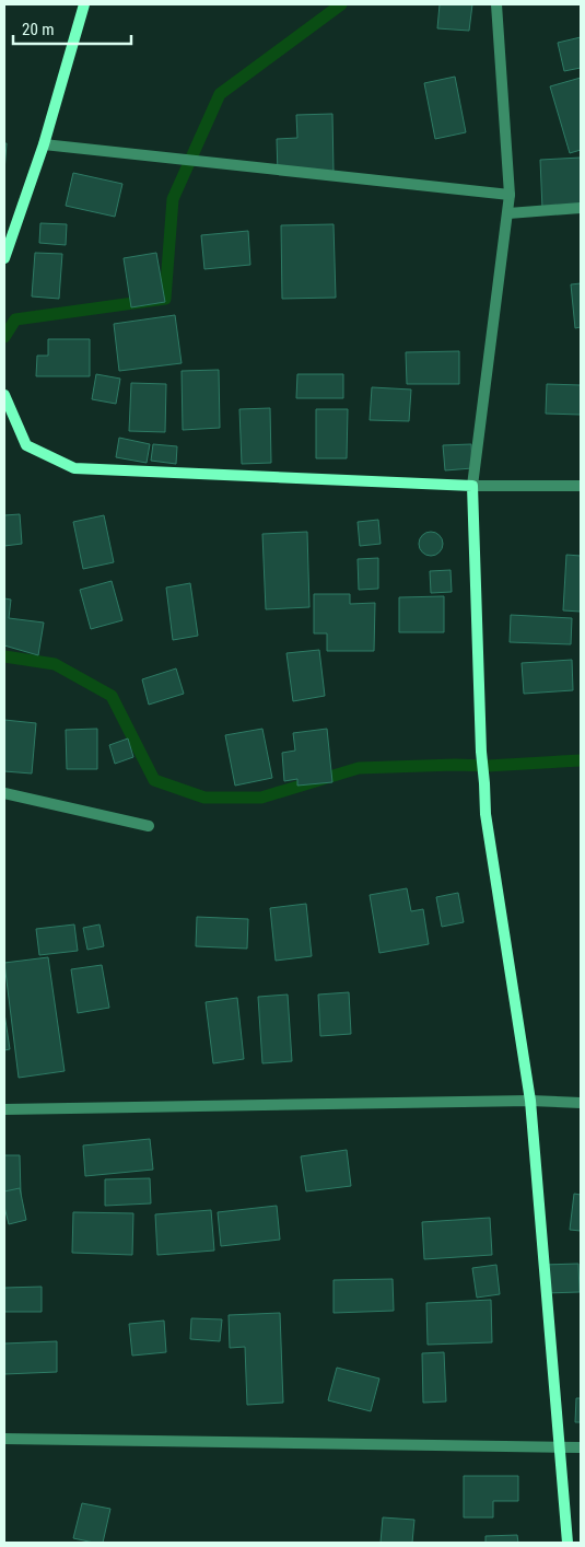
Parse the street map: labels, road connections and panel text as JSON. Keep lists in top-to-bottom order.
{
  "scale_bar": "20 m"
}
